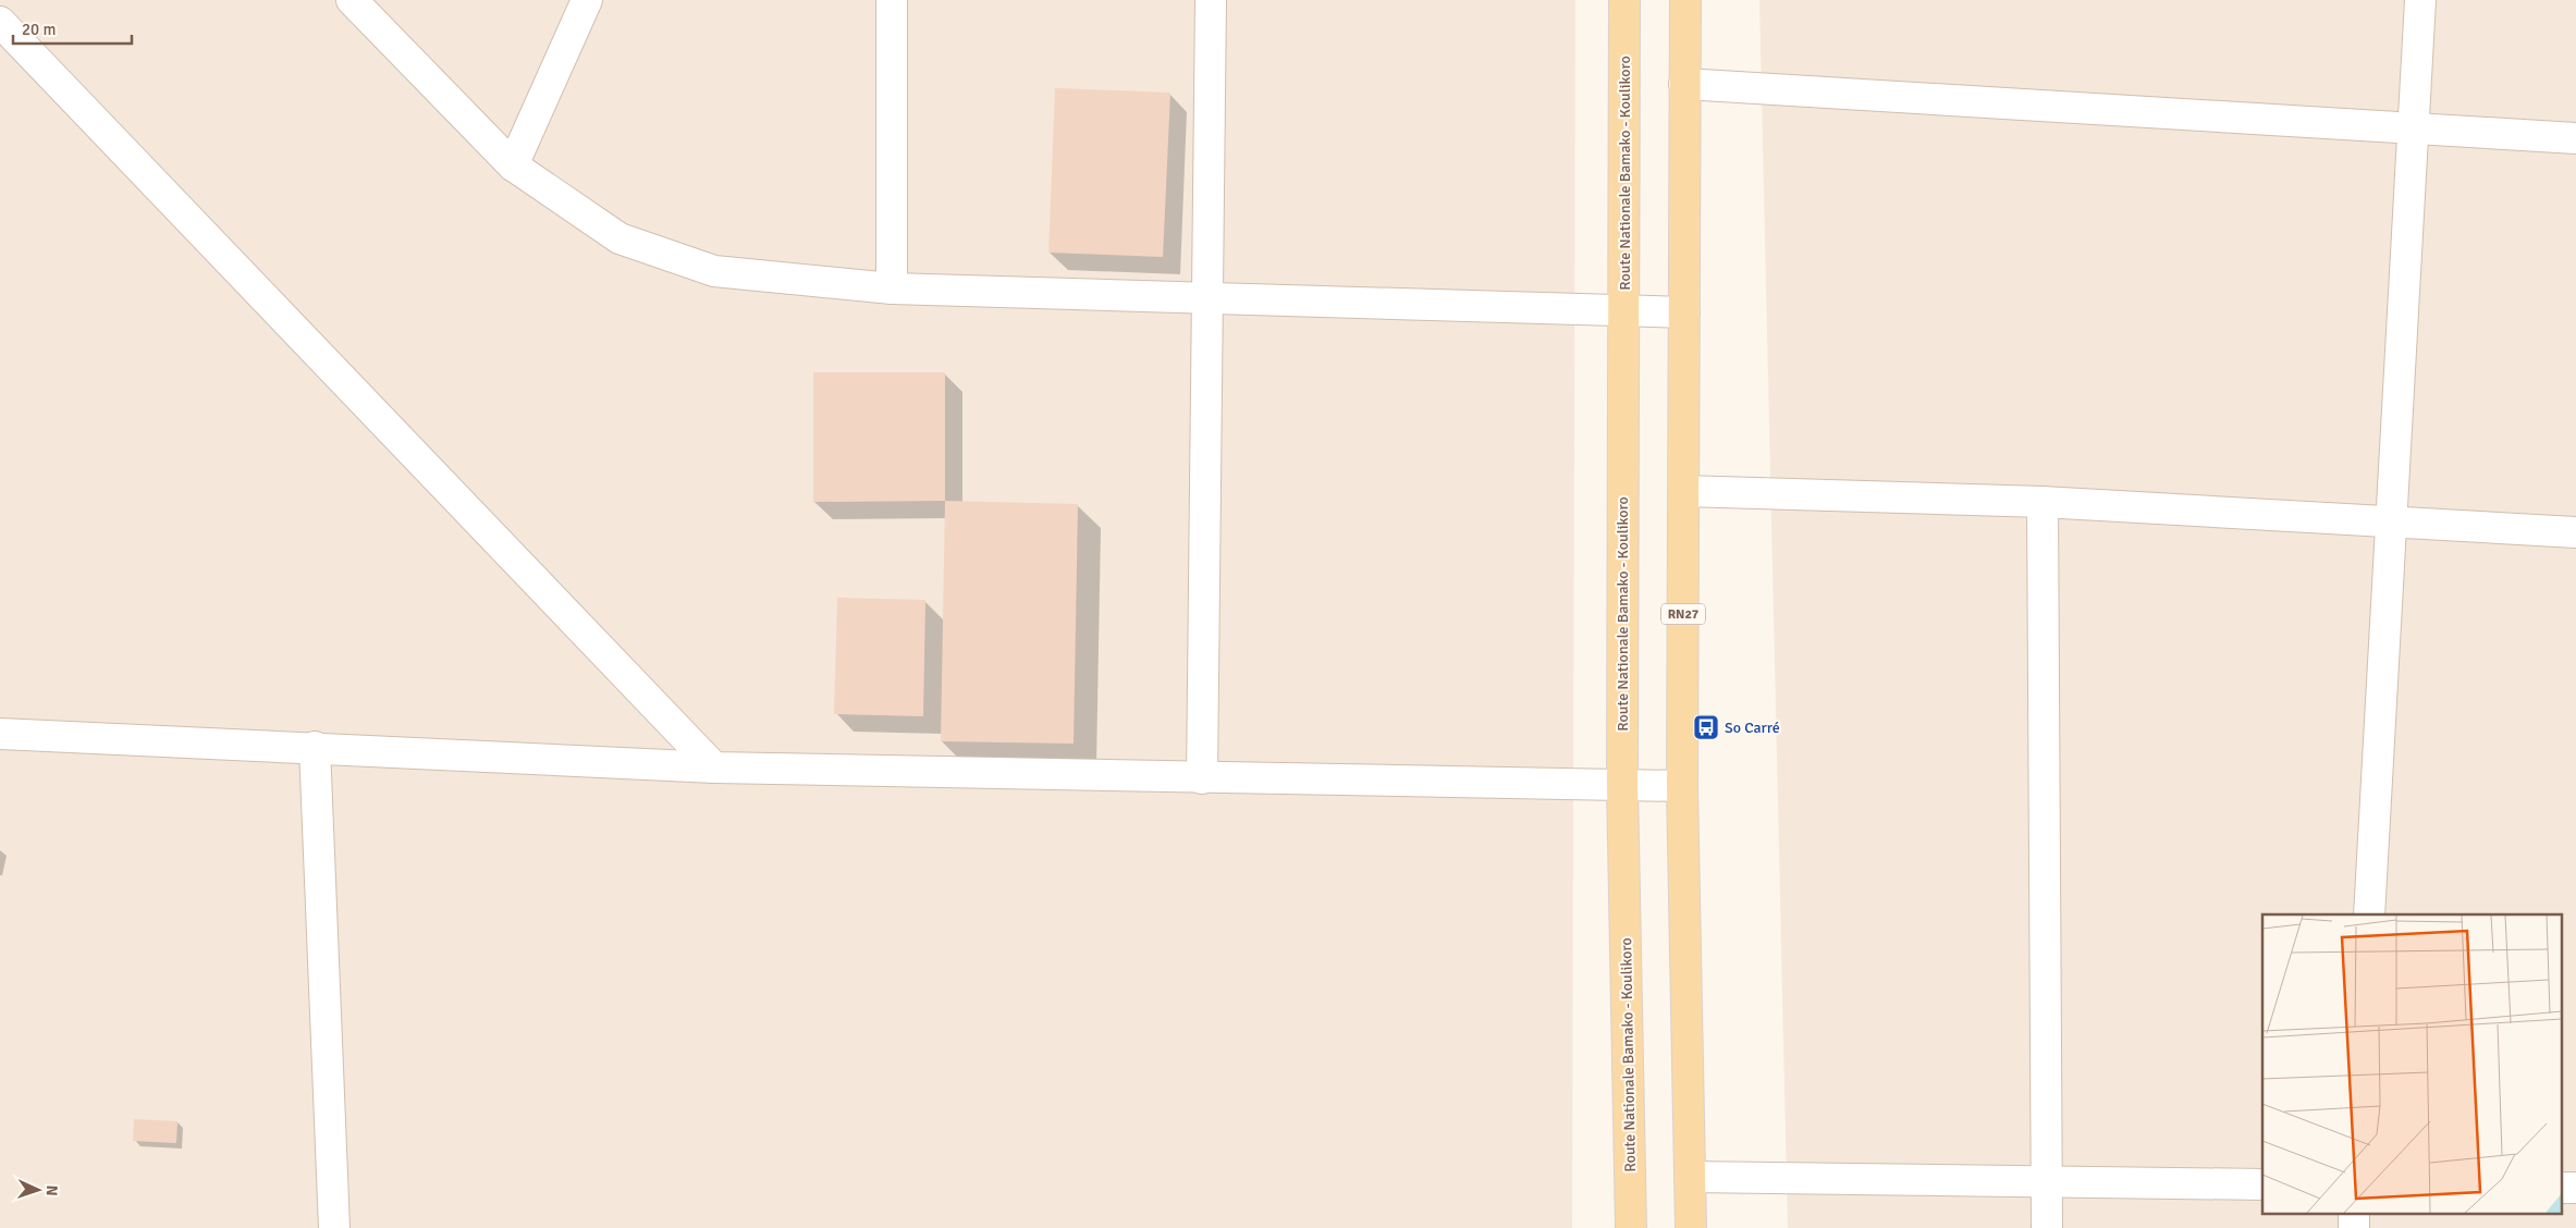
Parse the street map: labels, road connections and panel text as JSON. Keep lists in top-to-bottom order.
{
  "streets": {
    "main road": ["Route Nationale Bamako - Koulikoro", "RN27"]
  },
  "places": {
    "bus stop": ["So Carré"]
  },
  "scale_bar": "20 m",
  "north": "right"
}
